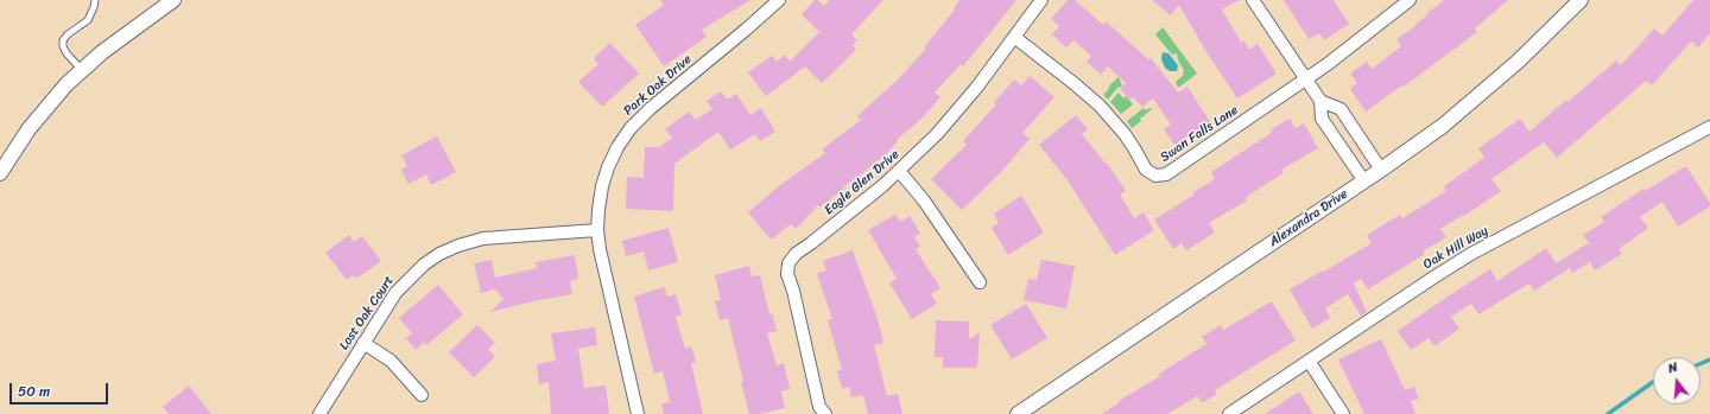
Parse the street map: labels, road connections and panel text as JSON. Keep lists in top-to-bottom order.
{
  "streets": {
    "street": [
      "Park Oak Drive",
      "Swan Falls Lane",
      "Eagle Glen Drive",
      "Alexandra Drive",
      "Oak Hill Way",
      "Lost Oak Court"
    ]
  },
  "crossings": [
    ["Park Oak Drive", "Lost Oak Court"],
    ["Swan Falls Lane", "Eagle Glen Drive"]
  ],
  "scale_bar": "50 m",
  "north": "top"
}
